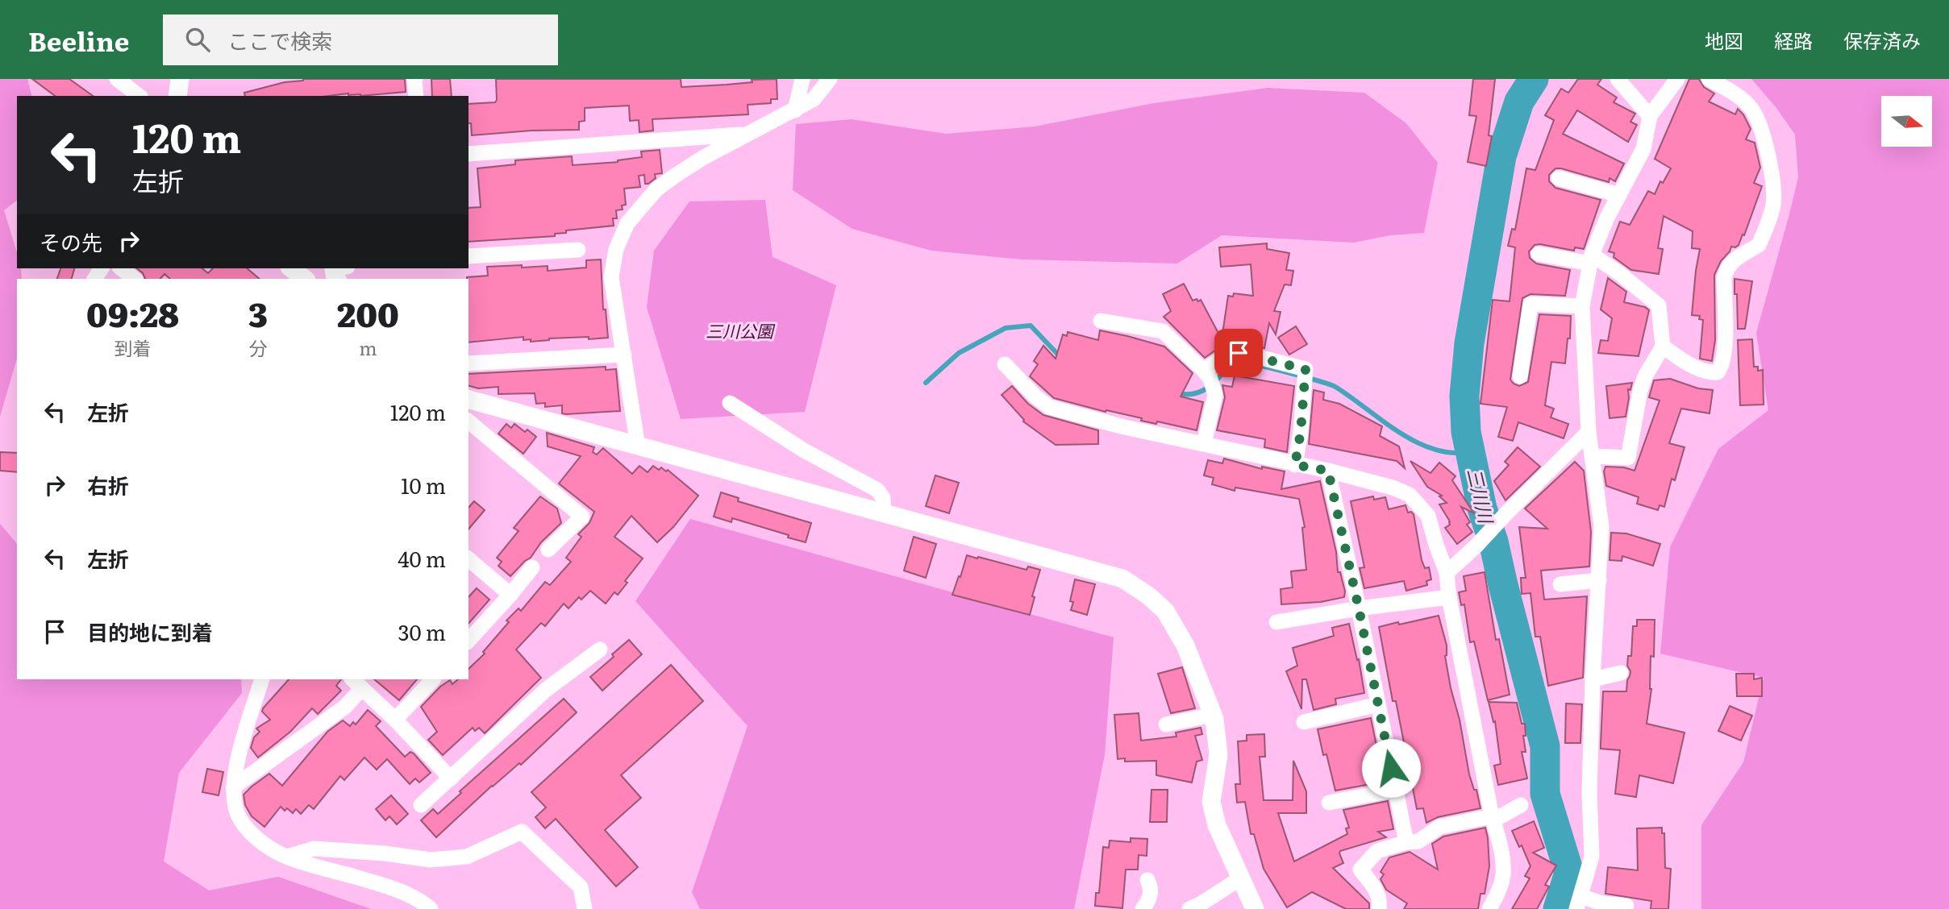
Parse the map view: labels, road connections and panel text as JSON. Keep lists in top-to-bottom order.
{
  "water": ["三川川"],
  "parks": ["三川公園"],
  "north": "right",
  "page": {
    "header": "Beeline",
    "search": "ここで検索",
    "nav": ["地図", "経路", "保存済み"],
    "turn": ["120 m", "左折"],
    "then": "その先",
    "eta": [
      "09:28",
      "到着",
      "3",
      "分",
      "200",
      "m"
    ],
    "list": [
      {
        "name": "左折",
        "value": "120 m"
      },
      {
        "name": "右折",
        "value": "10 m"
      },
      {
        "name": "左折",
        "value": "40 m"
      },
      {
        "name": "目的地に到着",
        "value": "30 m"
      }
    ]
  }
}
